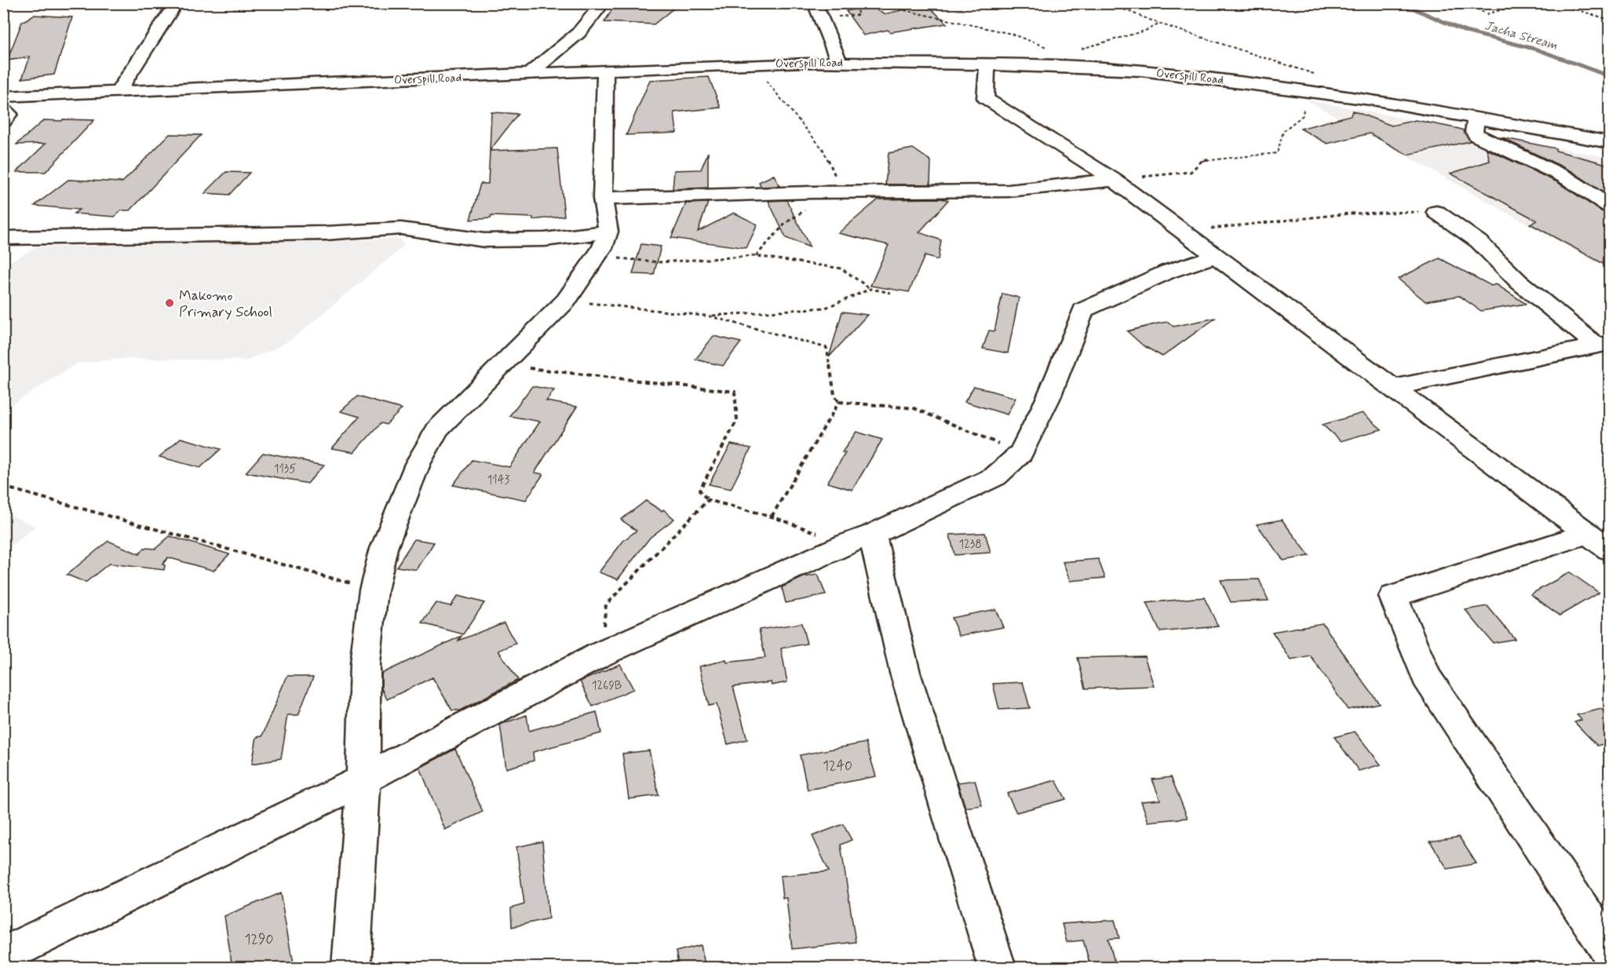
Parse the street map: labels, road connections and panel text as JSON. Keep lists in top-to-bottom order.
{
  "streets": {
    "street": ["Overspill Road"]
  },
  "water": ["Jacha Stream"],
  "places": ["Makomo Primary School"],
  "house_numbers": [
    "1135",
    "1143",
    "1238",
    "1269B",
    "1240",
    "1290"
  ]
}
